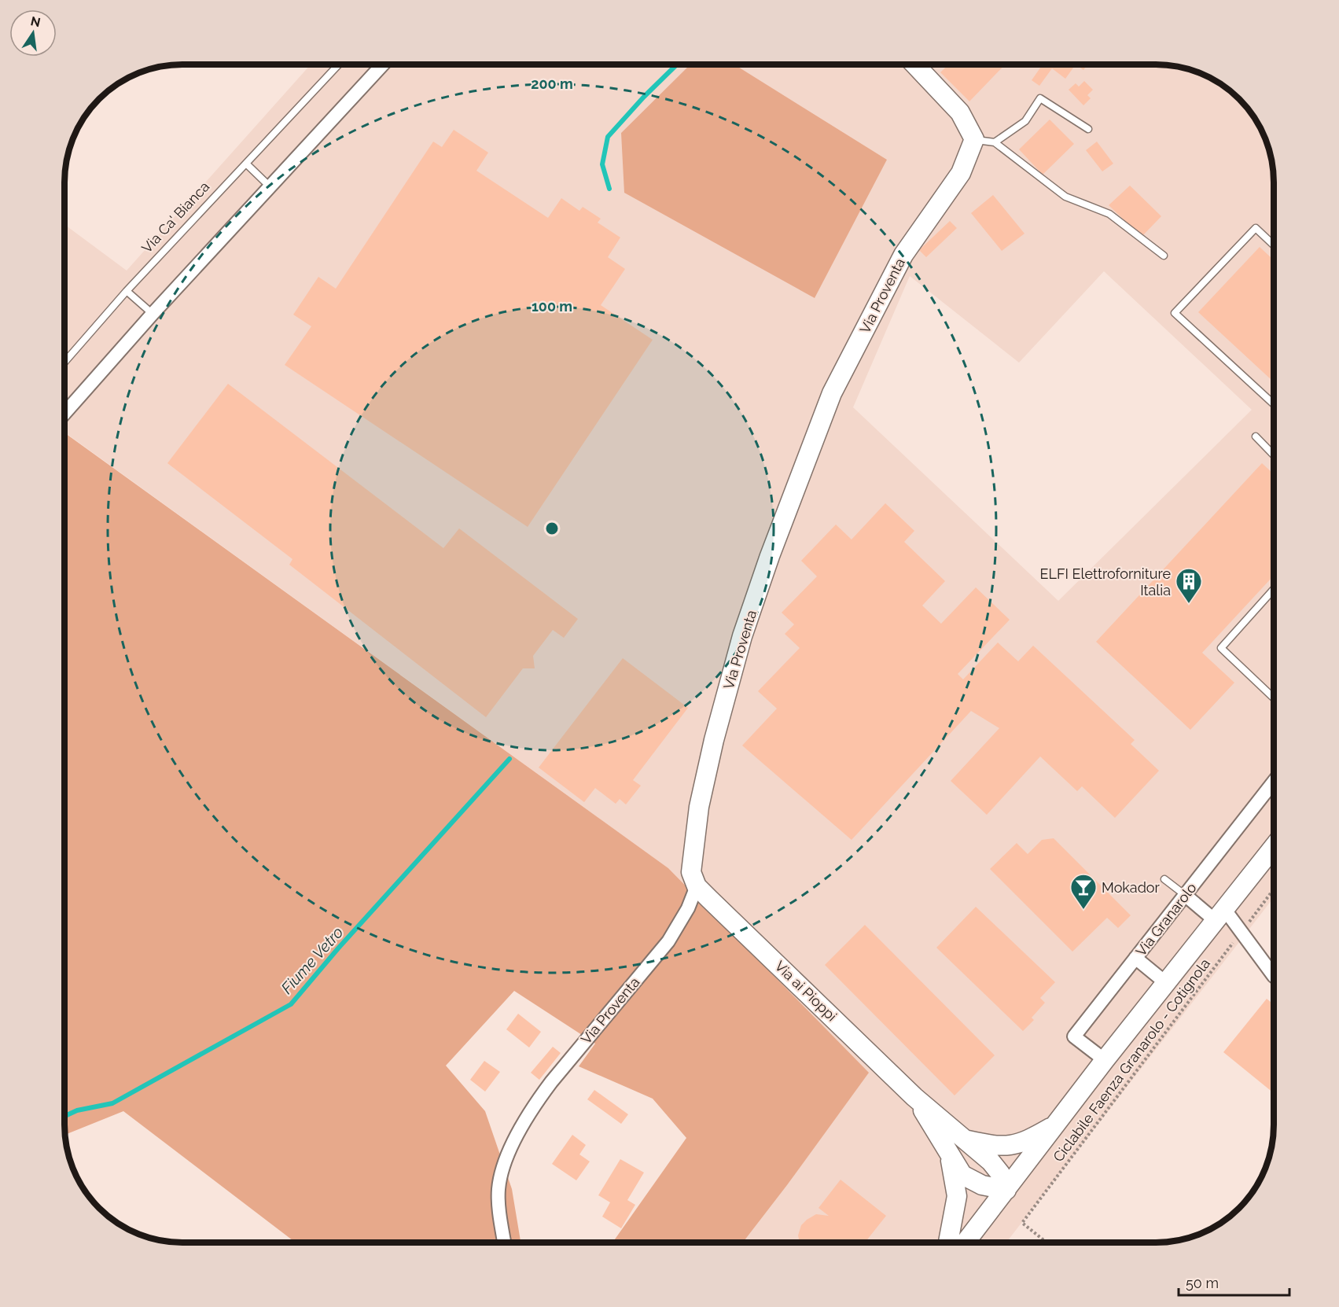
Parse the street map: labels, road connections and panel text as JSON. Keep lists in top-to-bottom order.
{
  "streets": {
    "street": ["Via Proventa", "Via Granarolo", "Via ai Pioppi"],
    "lane": ["Via Ca' Bianca"],
    "path": ["Ciclabile Faenza Granarolo - Cotignola"]
  },
  "crossings": [
    ["Via Proventa", "Via ai Pioppi"]
  ],
  "water": ["Fiume Vetro"],
  "places": {
    "building": ["ELFI Elettroforniture Italia"],
    "bar": ["Mokador"]
  },
  "scale_bar": "50 m",
  "north": "top",
  "rings": ["200 m", "100 m"]
}
